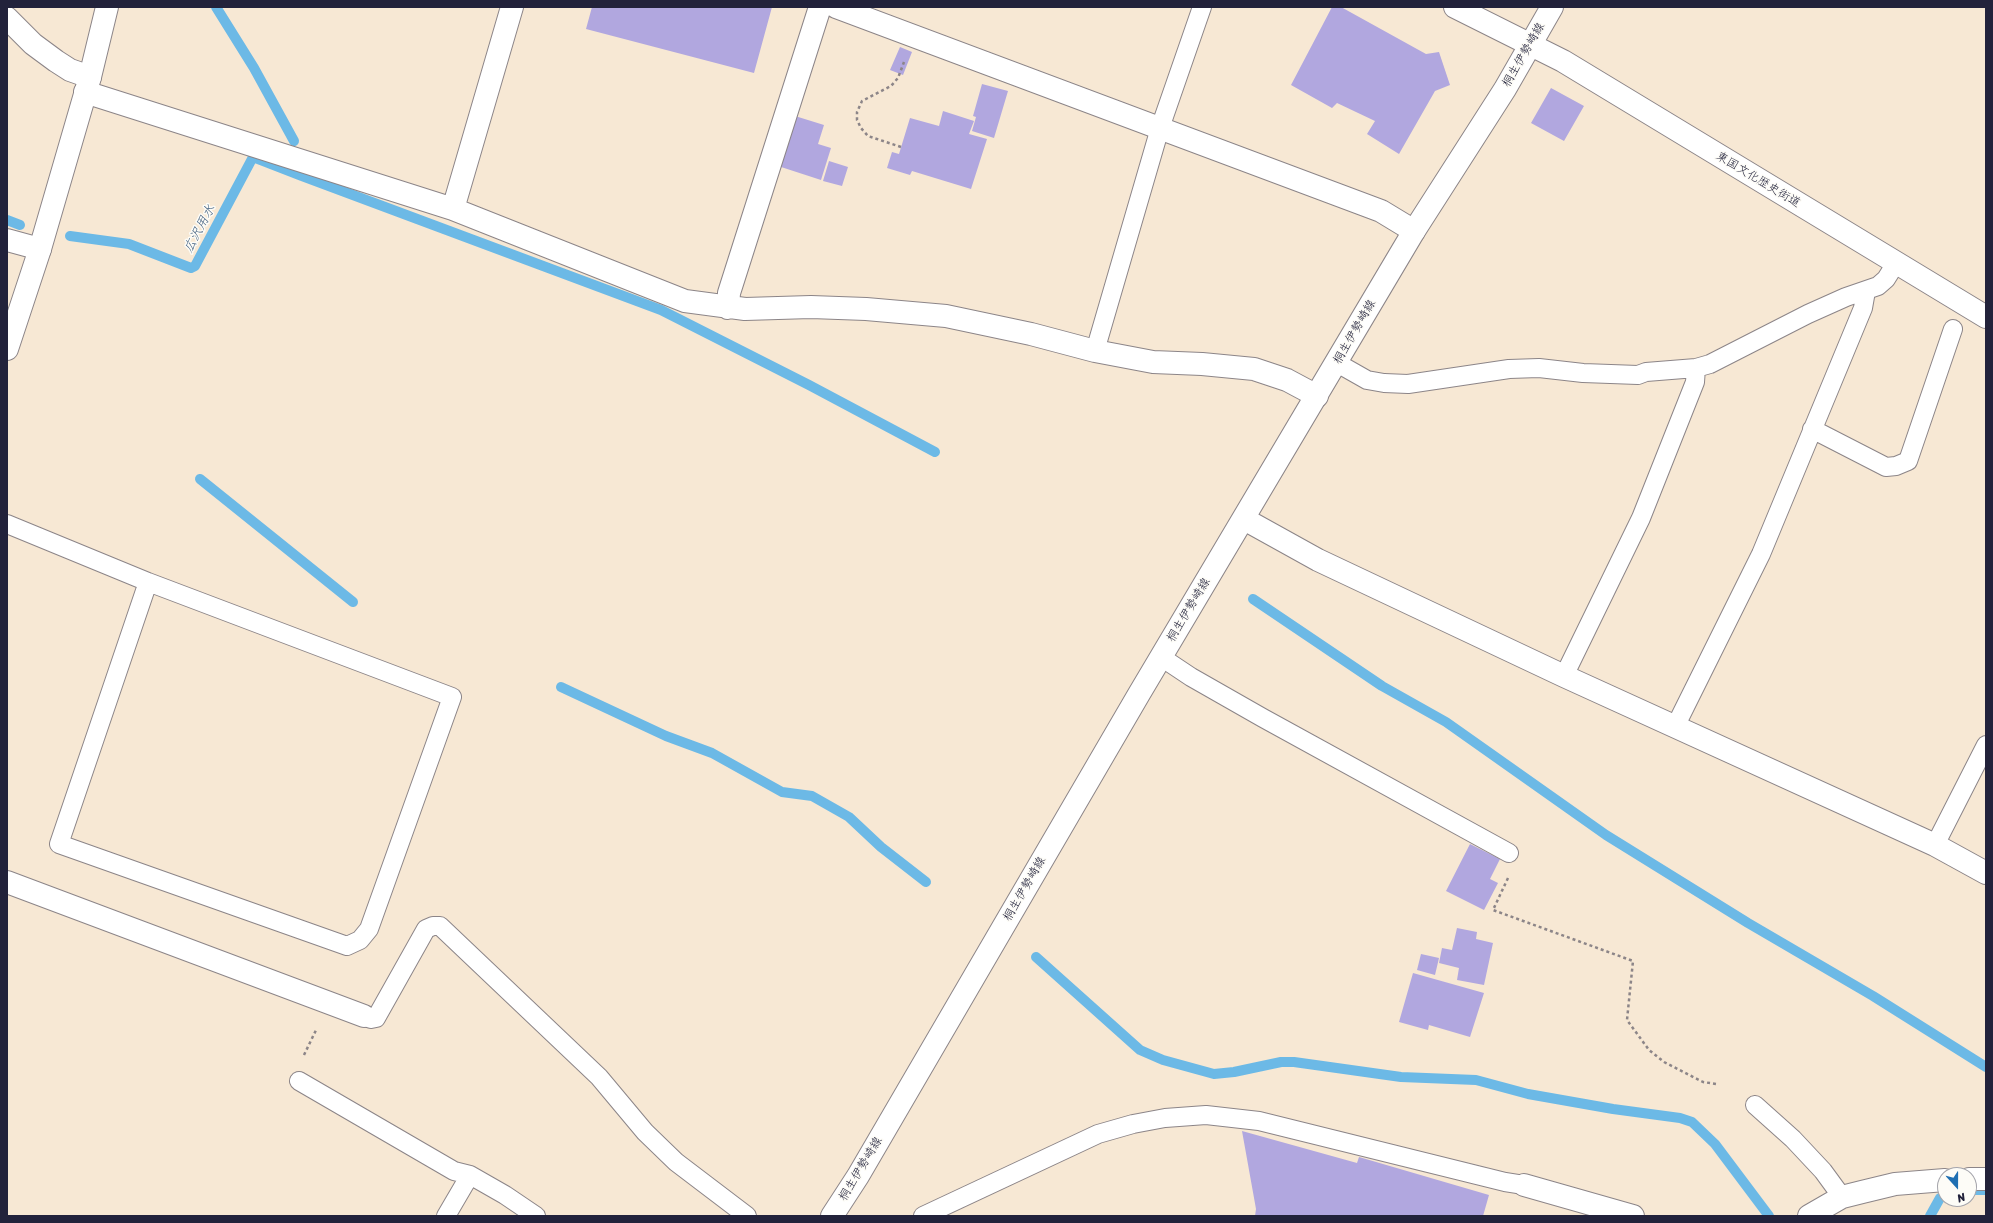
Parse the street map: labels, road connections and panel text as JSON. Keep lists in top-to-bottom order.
{
  "streets": {
    "main road": ["桐生伊勢崎線", "東国文化歴史街道"]
  },
  "crossings": [
    ["桐生伊勢崎線", "東国文化歴史街道"]
  ],
  "water": ["広沢用水"],
  "north": "bottom"
}
